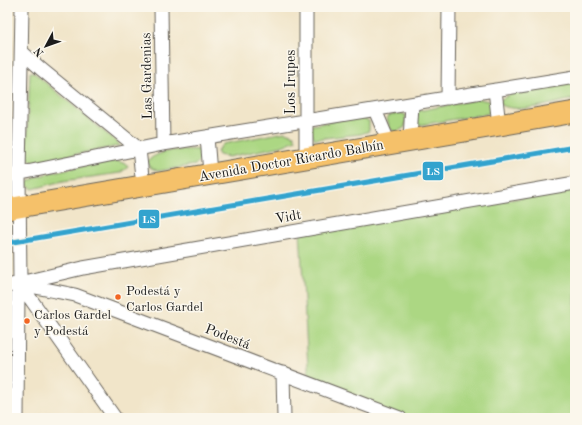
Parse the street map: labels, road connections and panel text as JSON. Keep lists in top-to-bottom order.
{
  "streets": {
    "main road": ["Avenida Doctor Ricardo Balbín"],
    "street": [
      "Las Gardenias",
      "Los Irupes",
      "Vidt",
      "Podestá"
    ]
  },
  "crossings": [
    ["Los Irupes", "Avenida Doctor Ricardo Balbín"],
    ["Vidt", "Podestá"]
  ],
  "places": ["Podestá y Carlos Gardel", "Carlos Gardel y Podestá"],
  "lines": ["transit line LS"],
  "north": "bottom left"
}
